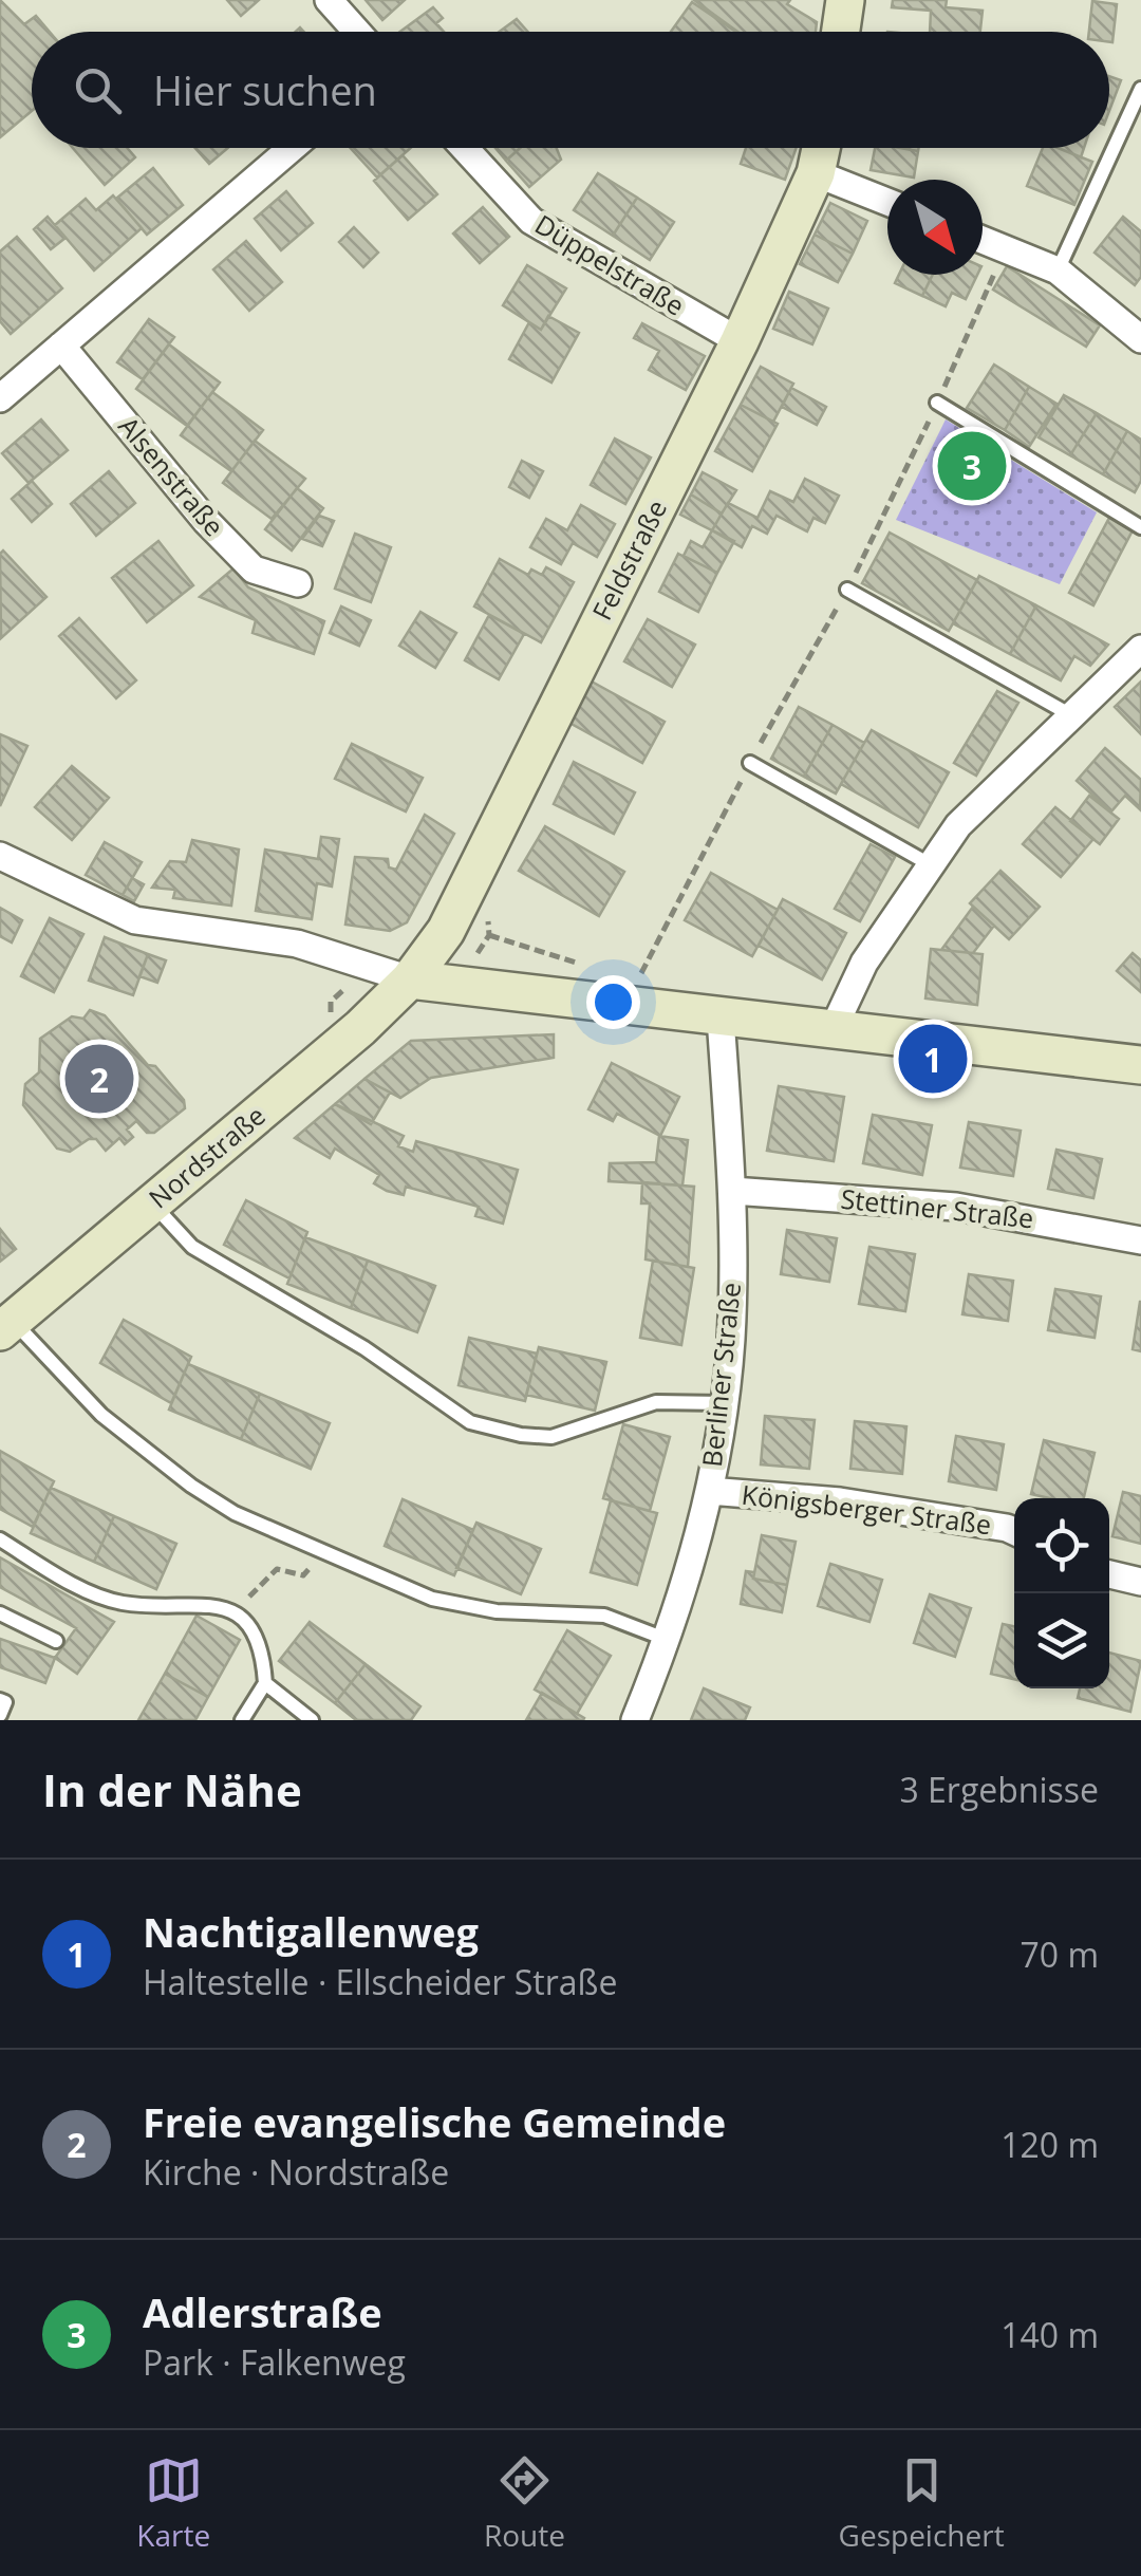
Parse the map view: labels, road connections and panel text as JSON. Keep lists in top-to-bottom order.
{
  "streets": {
    "street": [
      "Düppelstraße",
      "Alsenstraße",
      "Feldstraße",
      "Nordstraße",
      "Stettiner Straße",
      "Berliner Straße",
      "Königsberger Straße"
    ]
  },
  "crossings": [
    ["Düppelstraße", "Feldstraße"],
    ["Feldstraße", "Nordstraße"],
    ["Stettiner Straße", "Berliner Straße"],
    ["Berliner Straße", "Königsberger Straße"]
  ],
  "north": "bottom right",
  "page": {
    "search": "Hier suchen",
    "pins": ["3", "1", "2"],
    "heading": ["In der Nähe", "3 Ergebnisse"],
    "list": [
      {
        "mark": "1",
        "name": "Nachtigallenweg",
        "note": "Haltestelle · Ellscheider Straße",
        "value": "70 m"
      },
      {
        "mark": "2",
        "name": "Freie evangelische Gemeinde",
        "note": "Kirche · Nordstraße",
        "value": "120 m"
      },
      {
        "mark": "3",
        "name": "Adlerstraße",
        "note": "Park · Falkenweg",
        "value": "140 m"
      }
    ],
    "nav": ["Karte", "Route", "Gespeichert"]
  }
}
